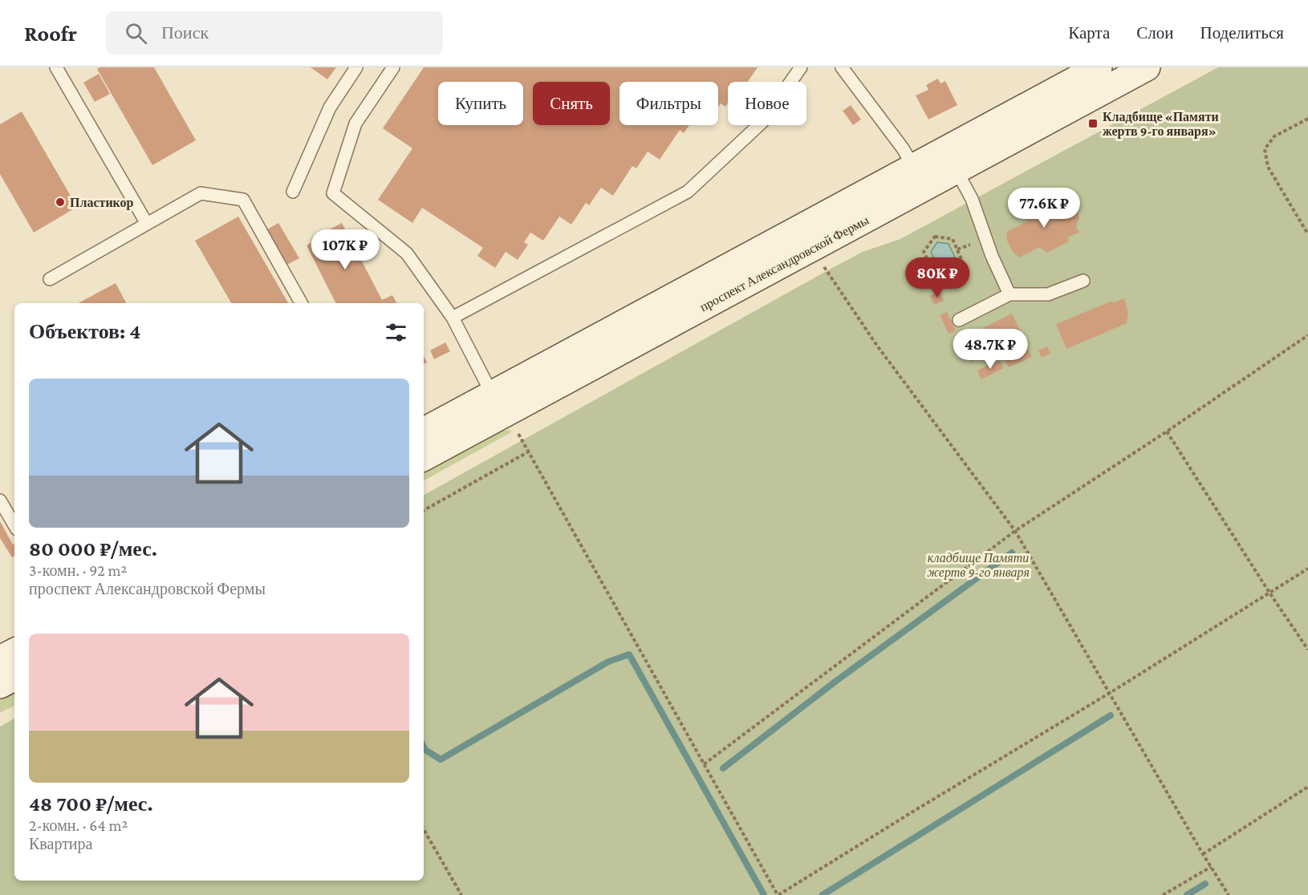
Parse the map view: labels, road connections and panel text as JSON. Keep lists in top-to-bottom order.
{
  "streets": {
    "main road": ["проспект Александровской Фермы"]
  },
  "parks": ["кладбище Памяти жертв 9-го января"],
  "places": {
    "transit": ["Кладбище «Памяти жертв 9-го января»"],
    "other": ["Пластикор"]
  },
  "page": {
    "header": "Roofr",
    "search": "Поиск",
    "nav": ["Карта", "Слои", "Поделиться"],
    "chip": [
      "Купить",
      "Снять",
      "Фильтры",
      "Новое"
    ],
    "price": [
      "77.6K ₽",
      "107K ₽",
      "80K ₽",
      "48.7K ₽"
    ],
    "heading": "Объектов: 4",
    "list": [
      {
        "name": "80 000 ₽/мес.",
        "note": "3-комн. · 92 m² · проспект Александровской Фермы"
      },
      {
        "name": "48 700 ₽/мес.",
        "note": "2-комн. · 64 m² · Квартира"
      }
    ]
  }
}
